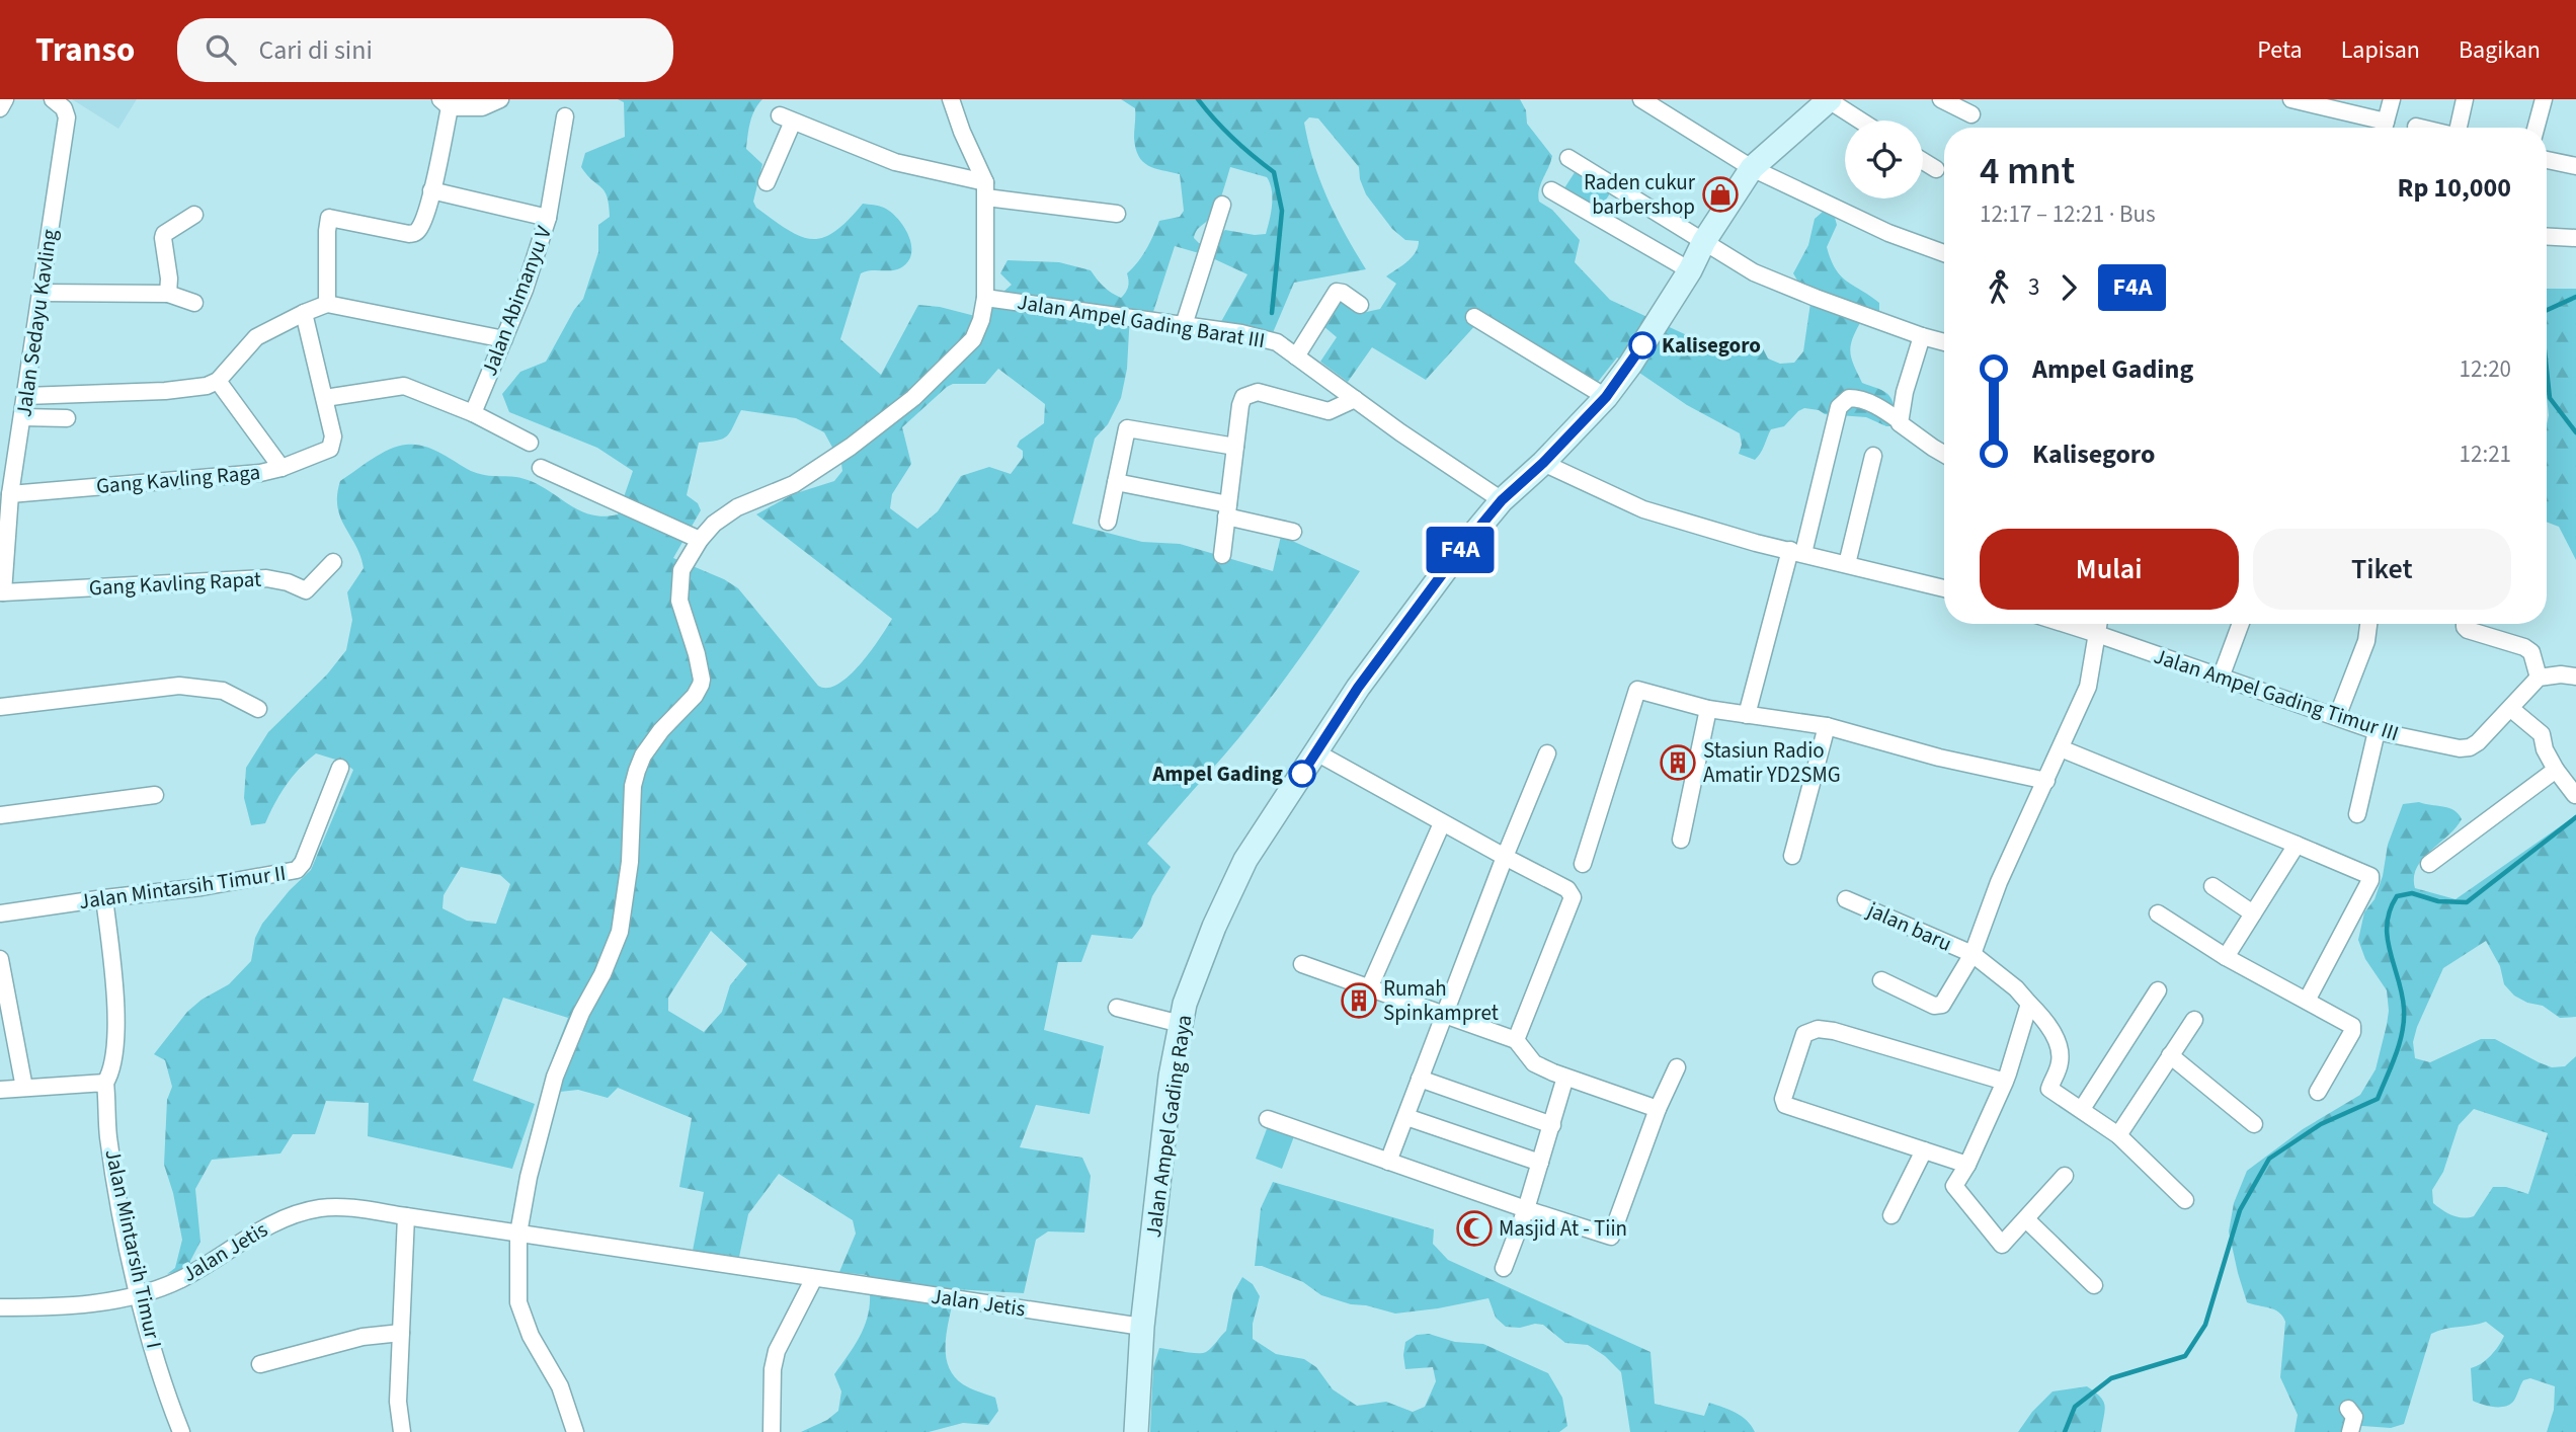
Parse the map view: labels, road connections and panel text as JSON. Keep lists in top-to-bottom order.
{
  "streets": {
    "main road": ["Jalan Ampel Gading Raya"],
    "street": [
      "Jalan Abimanyu V",
      "Jalan Ampel Gading Barat III",
      "Jalan Sedayu Kavling",
      "Gang Kavling Raga",
      "Gang Kavling Rapat",
      "Jalan Ampel Gading Timur III",
      "Jalan Mintarsih Timur II",
      "jalan baru",
      "Jalan Mintarsih Timur I",
      "Jalan Jetis"
    ]
  },
  "crossings": [
    ["Jalan Ampel Gading Barat III", "Jalan Ampel Gading Raya"],
    ["Jalan Sedayu Kavling", "Gang Kavling Raga"],
    ["Jalan Sedayu Kavling", "Gang Kavling Rapat"],
    ["Jalan Mintarsih Timur II", "Jalan Mintarsih Timur I"],
    ["Jalan Ampel Gading Raya", "Jalan Jetis"],
    ["Jalan Mintarsih Timur I", "Jalan Jetis"]
  ],
  "places": {
    "shop": ["Raden cukur barbershop"],
    "other": ["Kalisegoro", "Ampel Gading"],
    "building": ["Stasiun Radio Amatir YD2SMG", "Rumah Spinkampret"],
    "mosque": ["Masjid At - Tiin"]
  },
  "lines": ["bus line F4A"],
  "page": {
    "header": "Transo",
    "search": "Cari di sini",
    "nav": ["Peta", "Lapisan", "Bagikan"],
    "on_map": "F4A",
    "heading": ["4 mnt", "12:17 – 12:21 · Bus", "Rp 10,000"],
    "legs": ["3", "F4A"],
    "list": [
      {
        "name": "Ampel Gading",
        "value": "12:20"
      },
      {
        "name": "Kalisegoro",
        "value": "12:21"
      }
    ],
    "buttons": ["Mulai", "Tiket"]
  }
}
